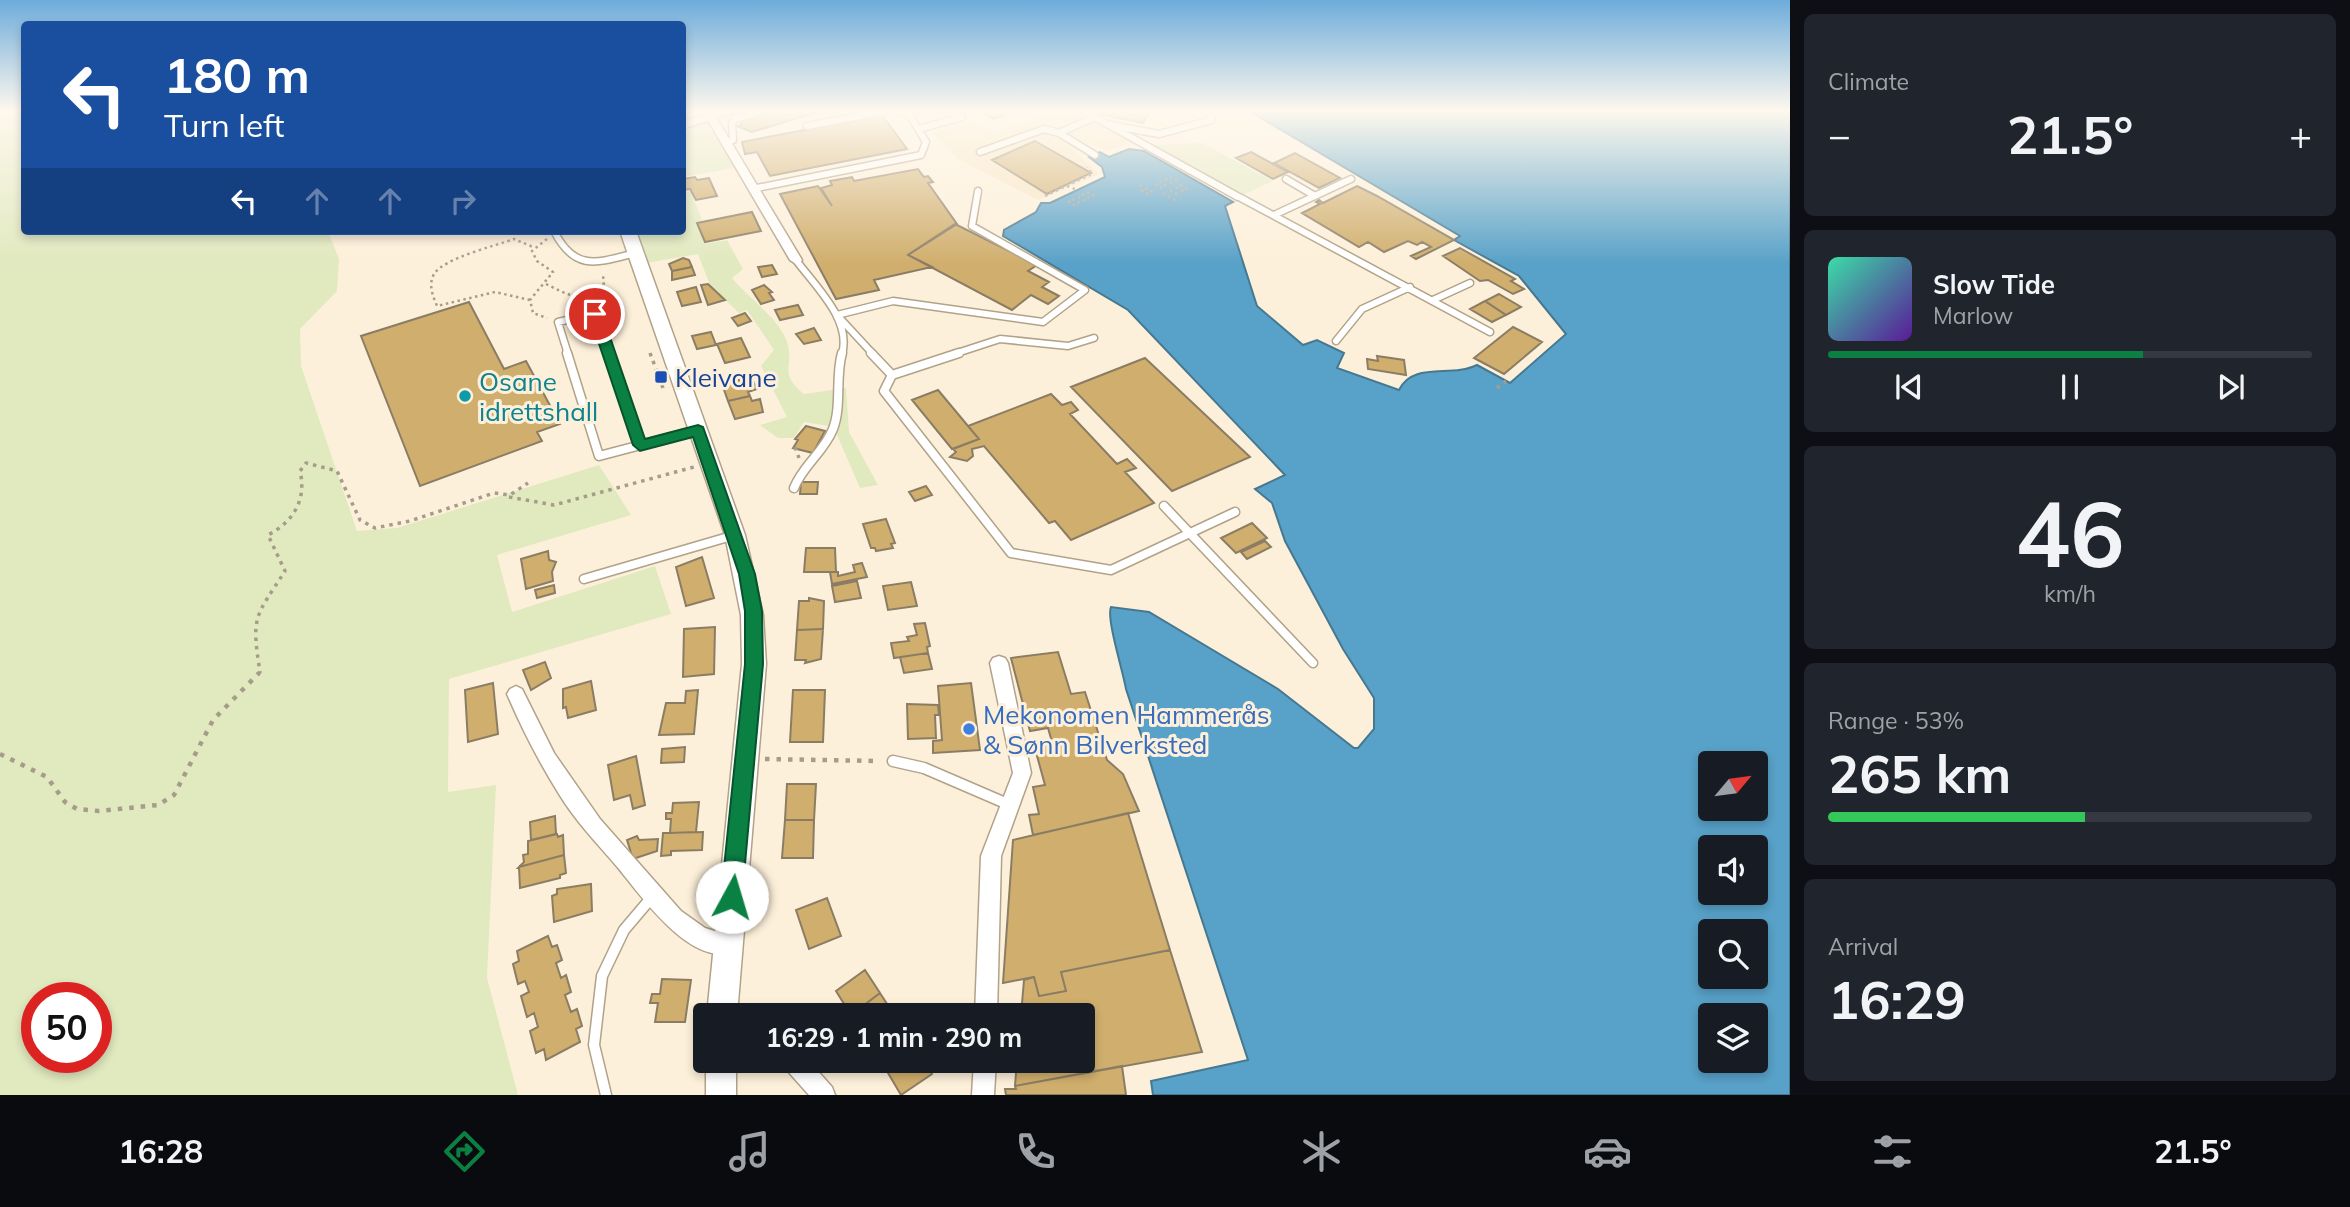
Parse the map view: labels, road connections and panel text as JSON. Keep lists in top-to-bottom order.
{
  "places": {
    "transit": ["Kleivane"],
    "other": ["Osane idrettshall", "Mekonomen Hammerås & Sønn Bilverksted"]
  },
  "north": "top right",
  "page": {
    "tile": [
      "Climate",
      ["46", "km/h"],
      ["Range · 53%", "265 km"],
      ["Arrival", "16:29"]
    ],
    "turn": ["180 m", "Turn left"],
    "heat": ["−", "21.5°", "+"],
    "song": ["Slow Tide", "Marlow"],
    "limit": "50",
    "trip": "16:29 · 1 min · 290 m",
    "tabs": ["16:28", "21.5°"]
  }
}
